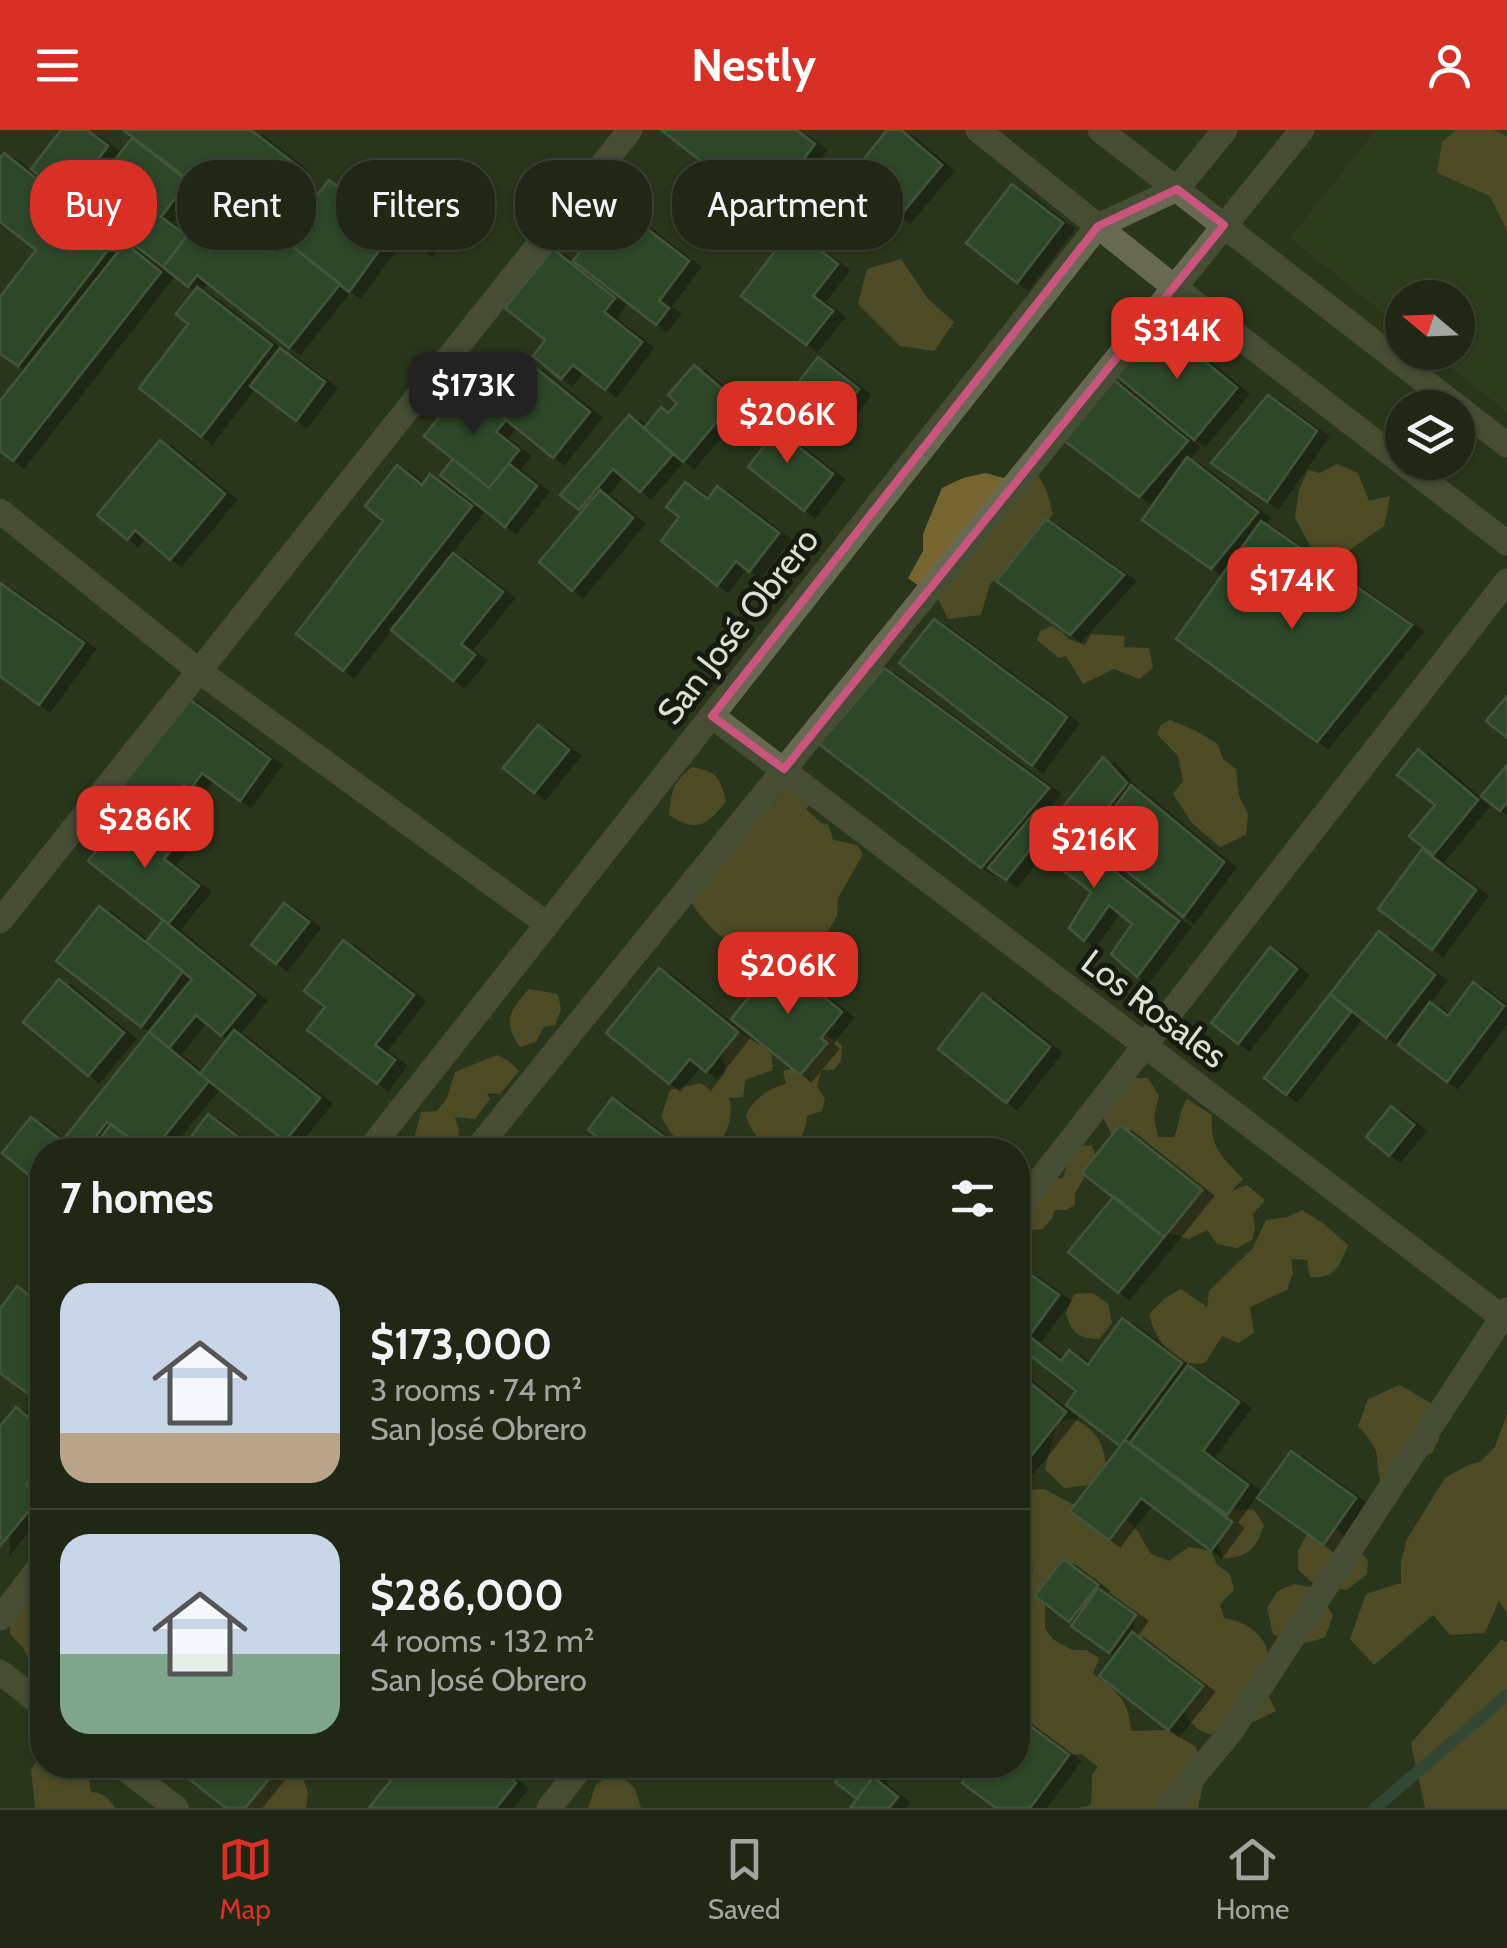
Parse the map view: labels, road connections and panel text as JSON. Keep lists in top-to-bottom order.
{
  "streets": {
    "street": ["San José Obrero", "Los Rosales"]
  },
  "crossings": [
    ["San José Obrero", "Los Rosales"]
  ],
  "north": "left",
  "page": {
    "header": "Nestly",
    "chip": [
      "Buy",
      "Rent",
      "Filters",
      "New",
      "Apartment"
    ],
    "price": [
      "$314K",
      "$173K",
      "$206K",
      "$174K",
      "$286K",
      "$216K",
      "$206K"
    ],
    "heading": "7 homes",
    "list": [
      {
        "name": "$173,000",
        "note": "3 rooms · 74 m² · San José Obrero"
      },
      {
        "name": "$286,000",
        "note": "4 rooms · 132 m² · San José Obrero"
      }
    ],
    "tabs": ["Map", "Saved", "Home"]
  }
}
